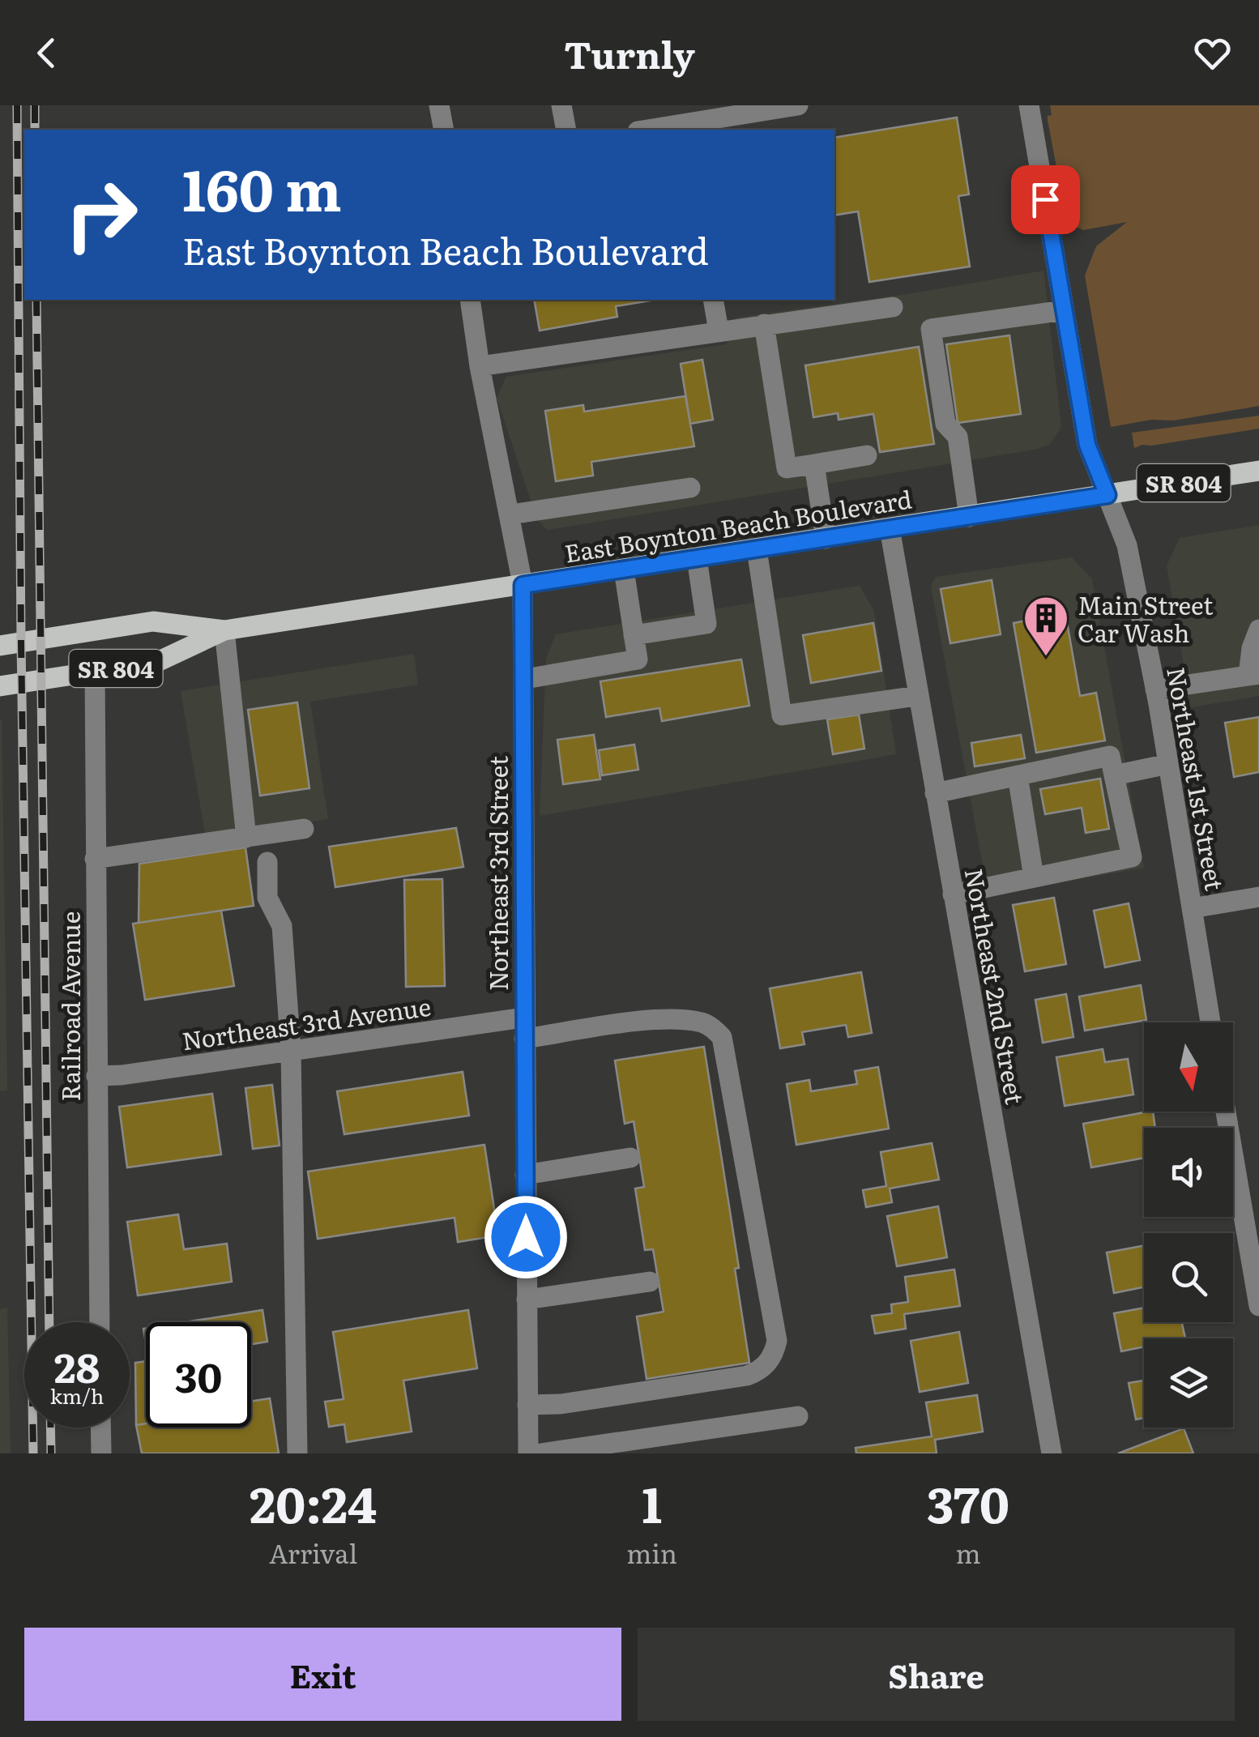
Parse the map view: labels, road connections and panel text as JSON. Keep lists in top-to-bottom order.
{
  "streets": {
    "main road": ["SR 804", "East Boynton Beach Boulevard"],
    "street": [
      "Northeast 1st Street",
      "Northeast 3rd Street",
      "Northeast 2nd Street",
      "Railroad Avenue",
      "Northeast 3rd Avenue"
    ]
  },
  "crossings": [
    ["East Boynton Beach Boulevard", "Northeast 1st Street"],
    ["East Boynton Beach Boulevard", "Northeast 3rd Street"],
    ["East Boynton Beach Boulevard", "Northeast 2nd Street"],
    ["East Boynton Beach Boulevard", "Railroad Avenue"],
    ["Northeast 3rd Street", "Northeast 3rd Avenue"],
    ["Railroad Avenue", "Northeast 3rd Avenue"]
  ],
  "places": {
    "building": ["Main Street Car Wash"]
  },
  "north": "bottom",
  "page": {
    "header": "Turnly",
    "turn": ["160 m", "East Boynton Beach Boulevard"],
    "speed": "28 km/h",
    "limit": "30",
    "eta": [
      "20:24",
      "Arrival",
      "1",
      "min",
      "370",
      "m"
    ],
    "buttons": ["Exit", "Share"]
  }
}
